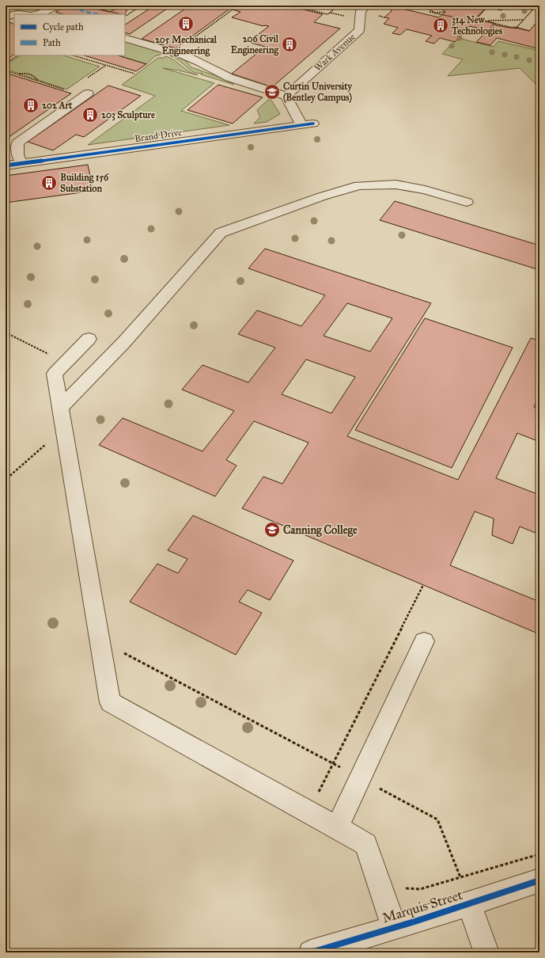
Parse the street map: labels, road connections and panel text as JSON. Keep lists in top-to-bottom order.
{
  "streets": {
    "street": ["Wark Avenue", "Brand Drive", "Marquis Street"]
  },
  "crossings": [
    ["Wark Avenue", "Brand Drive"]
  ],
  "places": {
    "building": [
      "205 Mechanical Engineering",
      "314 New Technologies",
      "206 Civil Engineering",
      "202 Art",
      "203 Sculpture",
      "Building 156 Substation"
    ],
    "school or university": ["Curtin University (Bentley Campus)", "Canning College"]
  },
  "legend": ["Cycle path", "Path"]
}
